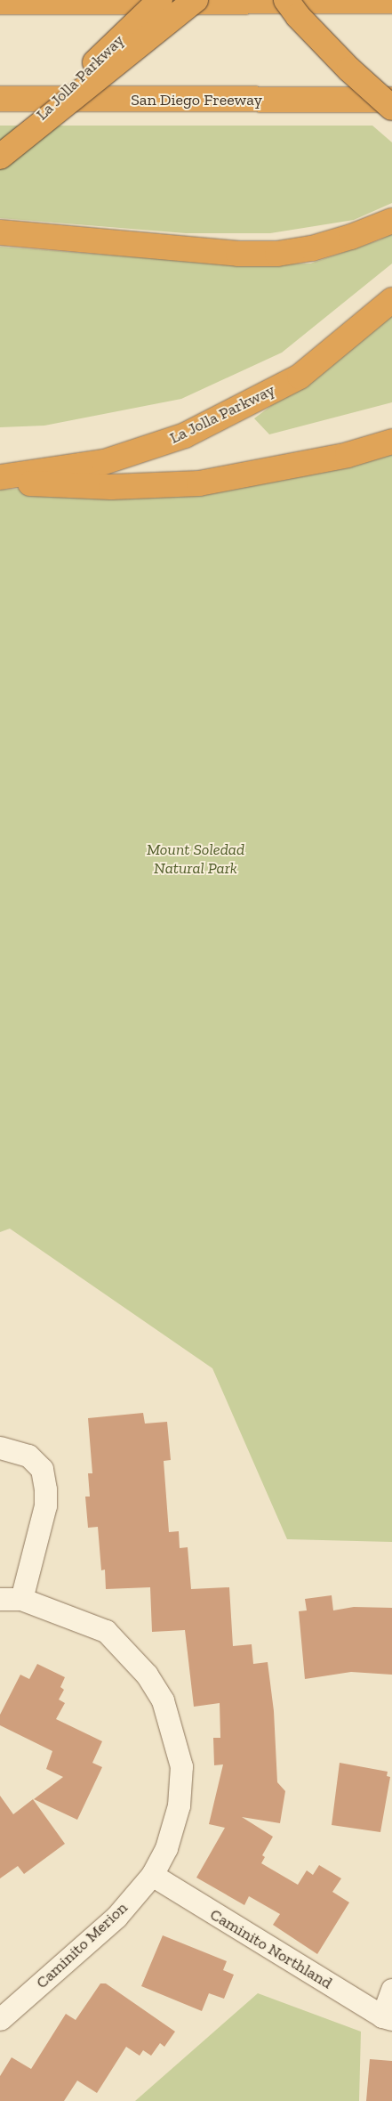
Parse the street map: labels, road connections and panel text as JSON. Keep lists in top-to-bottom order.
{
  "streets": {
    "highway": ["La Jolla Parkway", "San Diego Freeway"],
    "street": ["Caminito Merion", "Caminito Northland"]
  },
  "crossings": [
    ["Caminito Merion", "Caminito Northland"]
  ],
  "parks": ["Mount Soledad Natural Park"]
}
